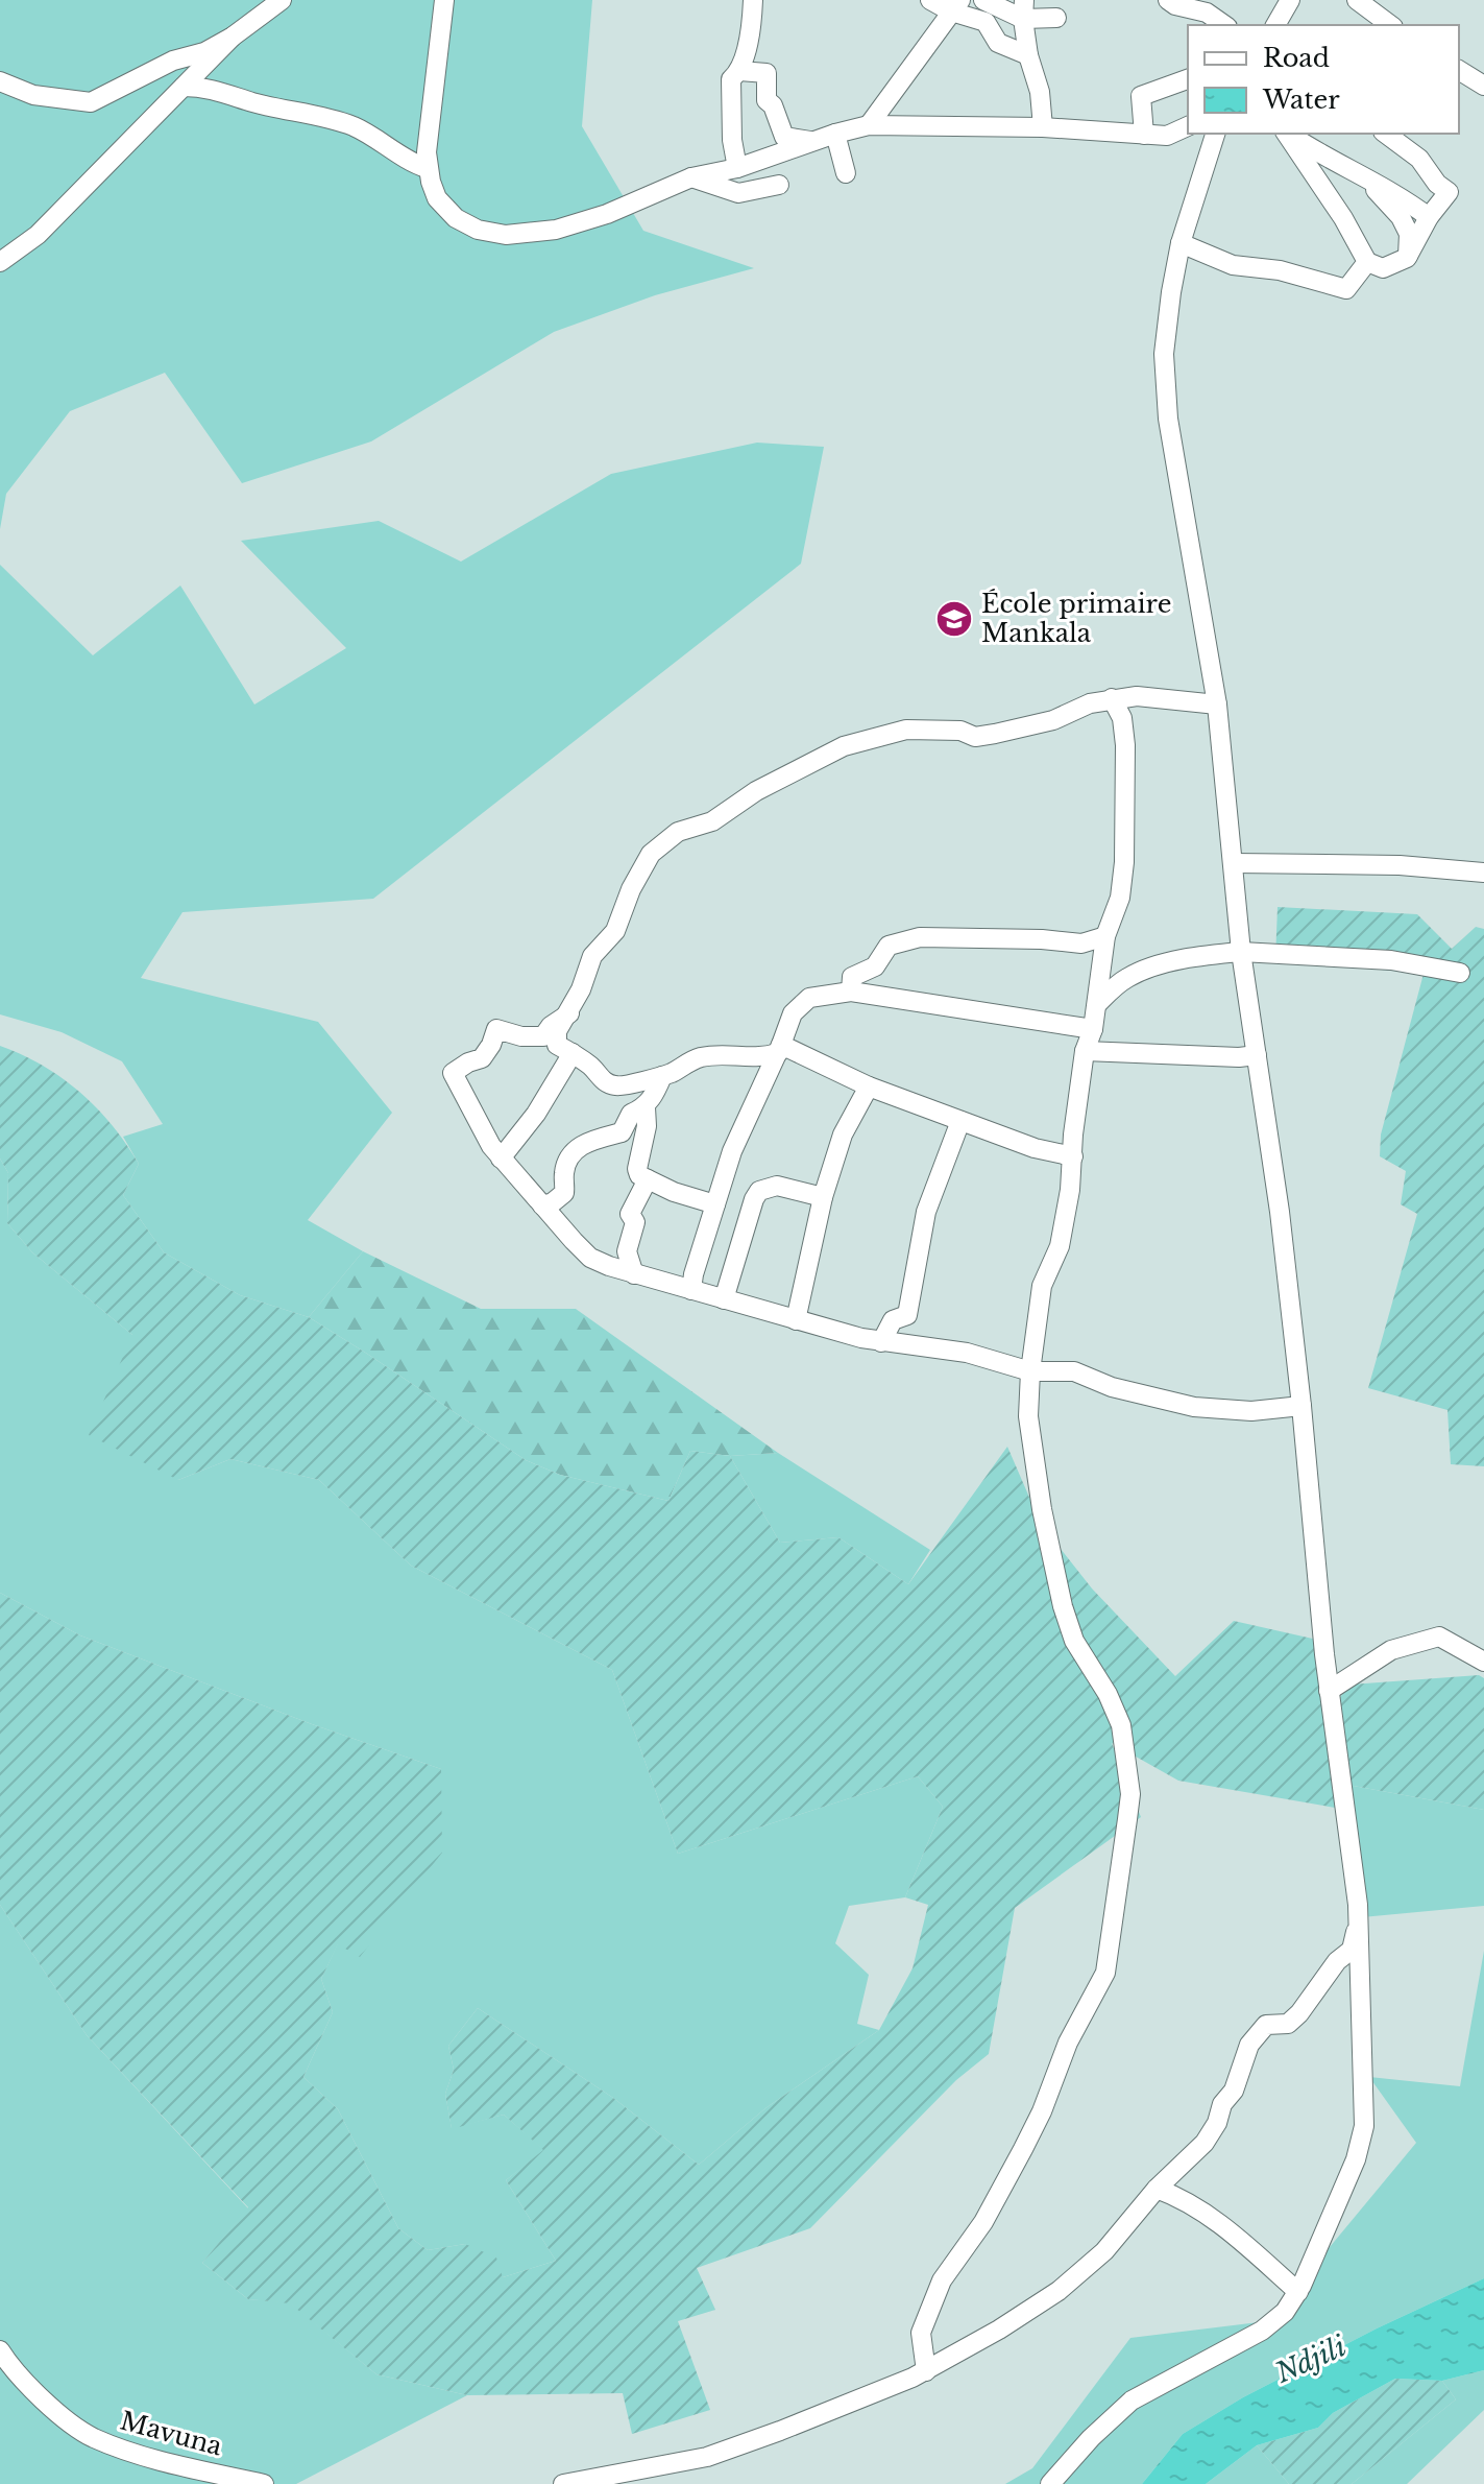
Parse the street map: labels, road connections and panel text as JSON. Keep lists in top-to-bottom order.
{
  "streets": {
    "street": ["Mavuna"]
  },
  "water": ["Ndjili"],
  "places": {
    "school or university": ["École primaire Mankala"]
  },
  "legend": ["Road", "Water"]
}
